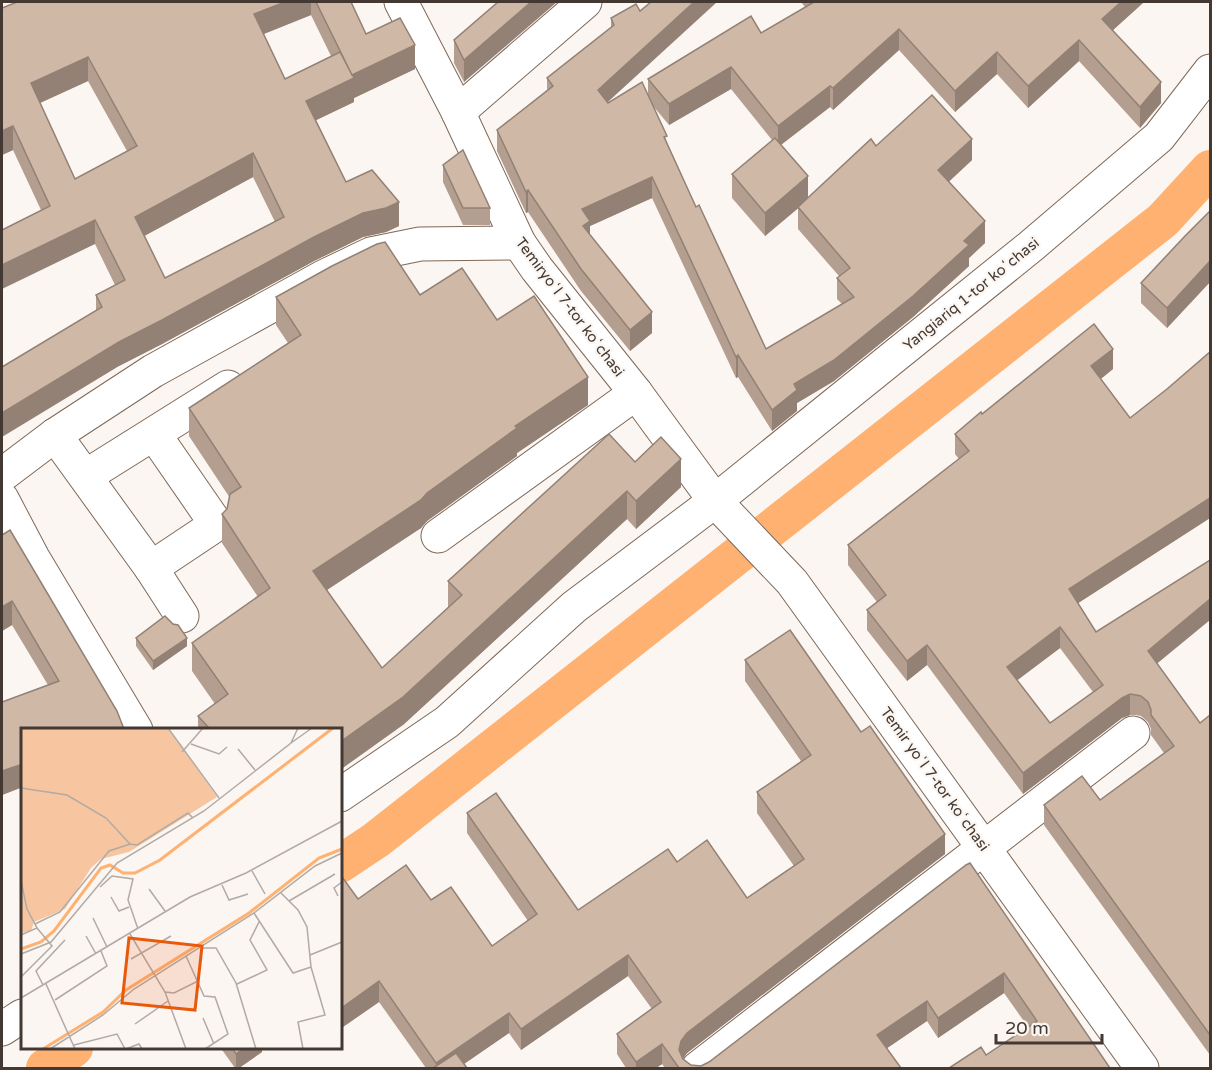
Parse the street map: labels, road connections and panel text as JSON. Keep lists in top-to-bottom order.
{
  "streets": {
    "street": ["Yangiariq 1-tor koʻchasi", "Temiryoʻl 7-tor koʻchasi", "Temir yoʻl 7-tor koʻchasi"]
  },
  "crossings": [
    ["Yangiariq 1-tor koʻchasi", "Temiryoʻl 7-tor koʻchasi"],
    ["Yangiariq 1-tor koʻchasi", "Temir yoʻl 7-tor koʻchasi"],
    ["Temiryoʻl 7-tor koʻchasi", "Temir yoʻl 7-tor koʻchasi"]
  ],
  "scale_bar": "20 m"
}
